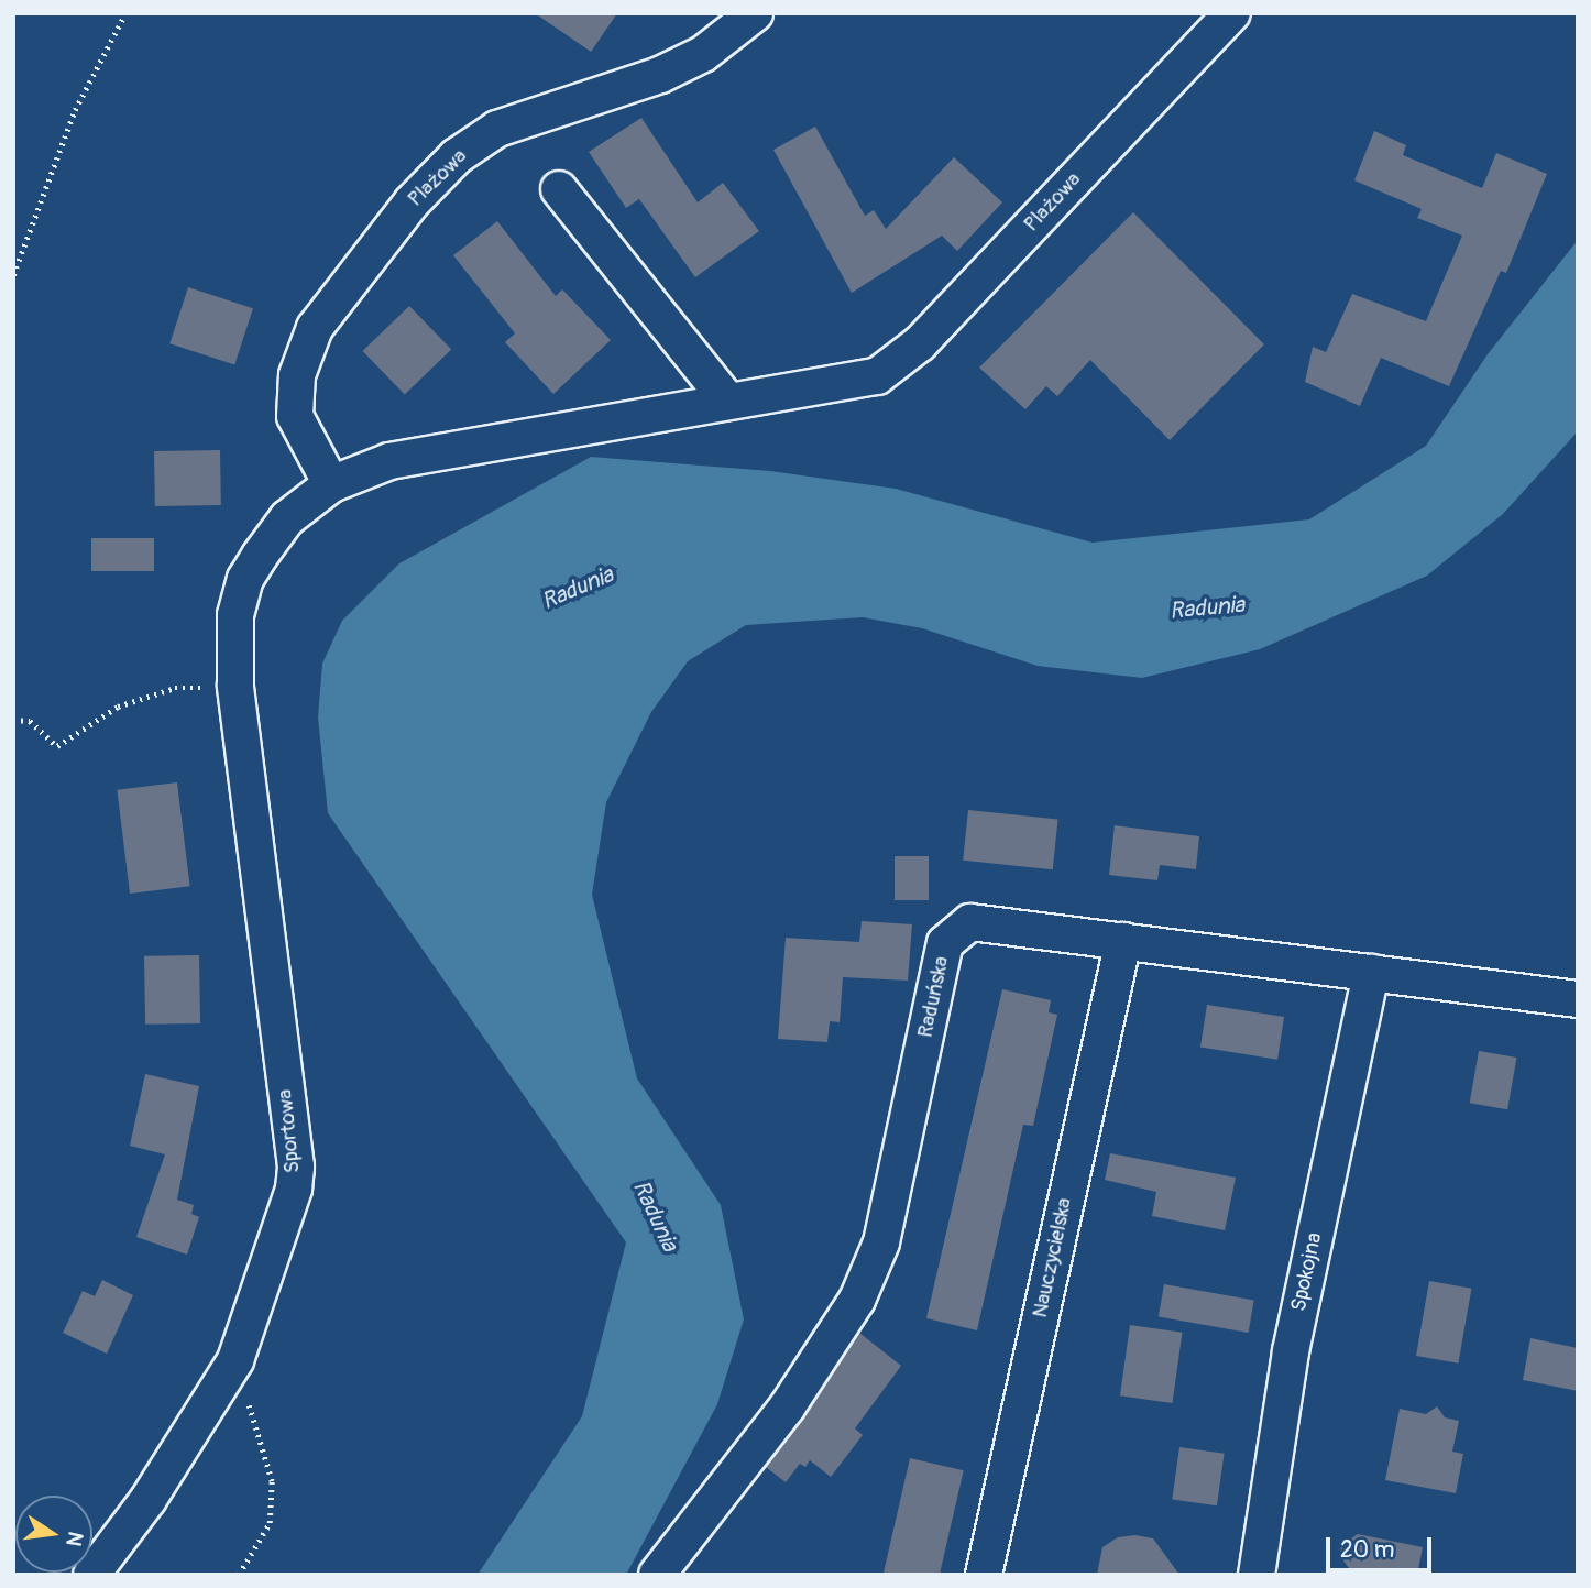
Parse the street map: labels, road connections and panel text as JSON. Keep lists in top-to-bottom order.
{
  "streets": {
    "street": [
      "Plażowa",
      "Raduńska",
      "Sportowa",
      "Nauczycielska",
      "Spokojna"
    ]
  },
  "crossings": [
    ["Plażowa", "Sportowa"],
    ["Raduńska", "Nauczycielska"],
    ["Raduńska", "Spokojna"]
  ],
  "water": ["Radunia"],
  "scale_bar": "20 m",
  "north": "right"
}
